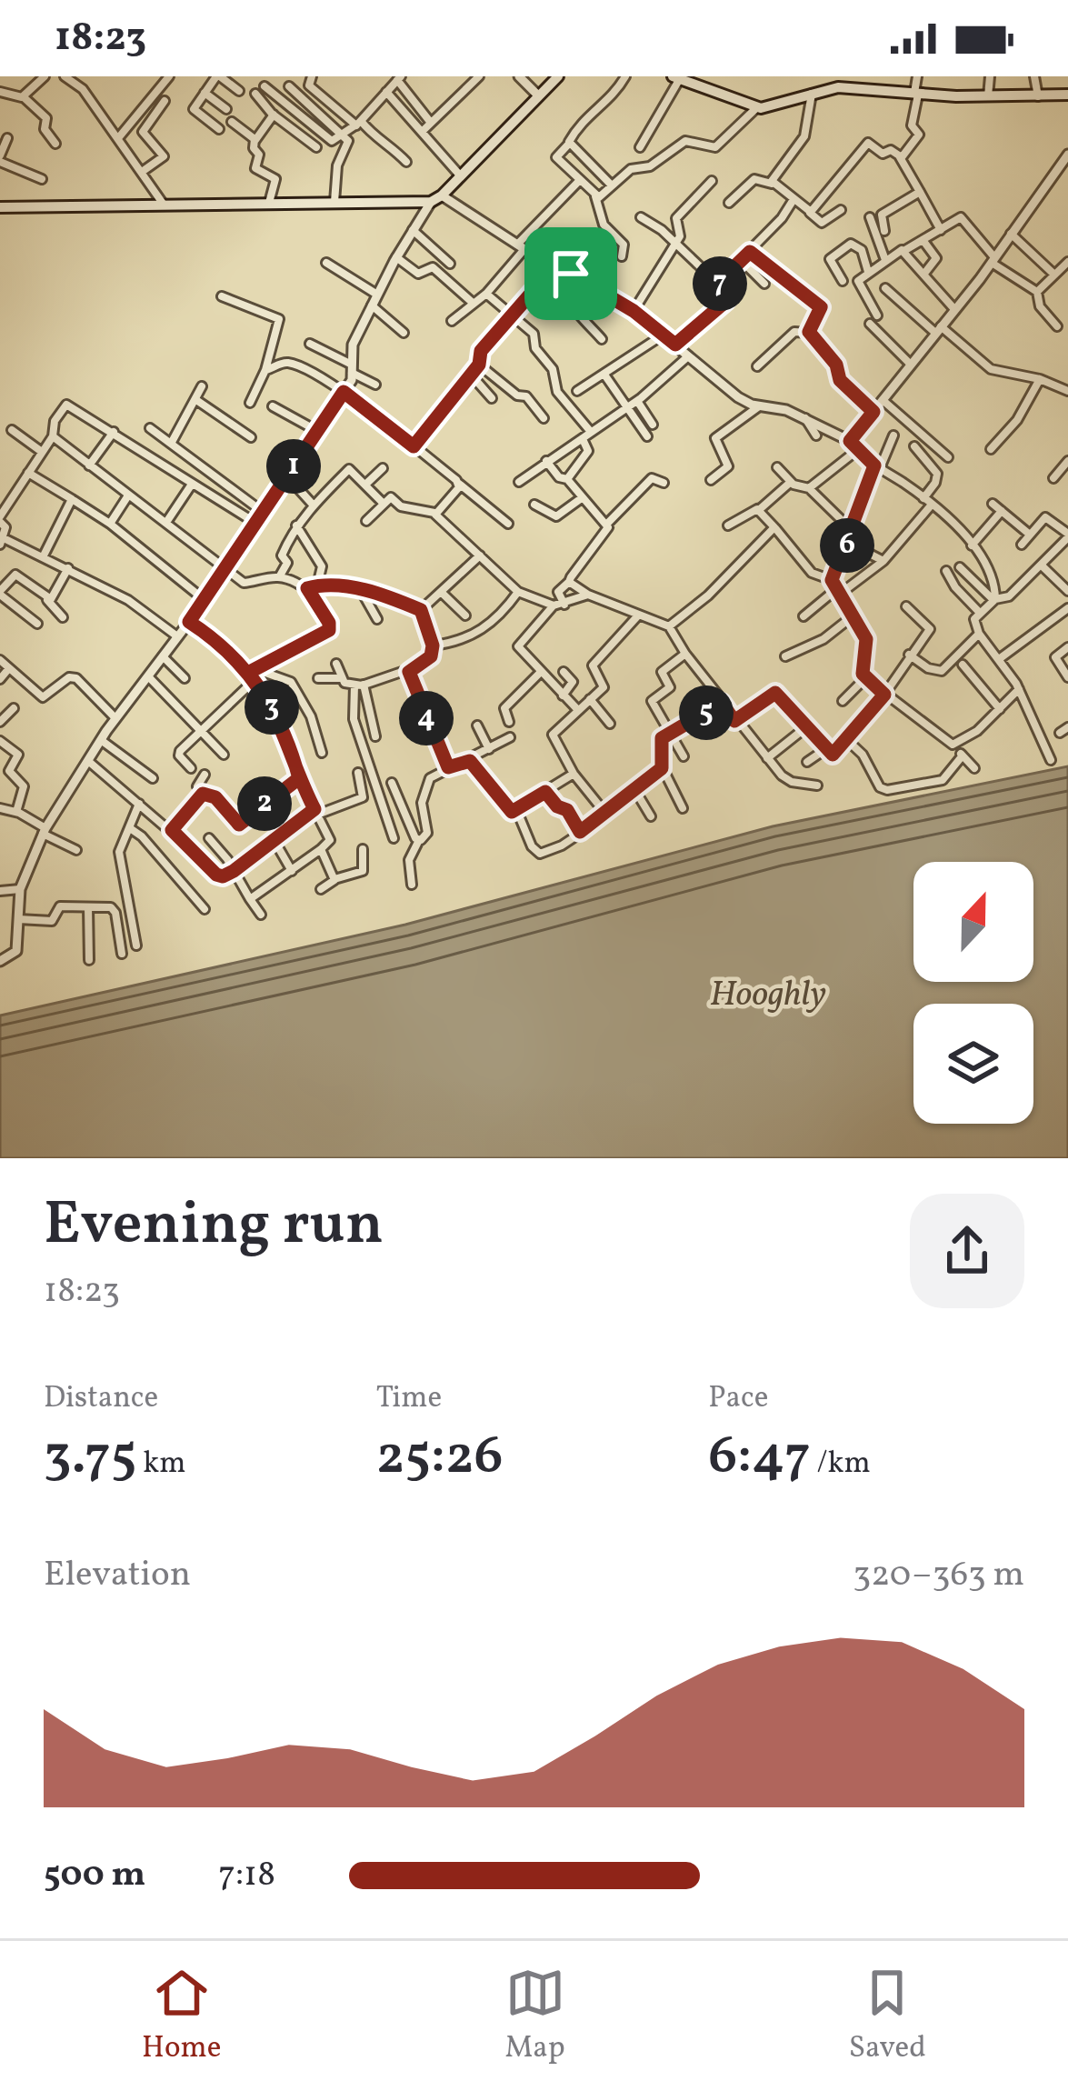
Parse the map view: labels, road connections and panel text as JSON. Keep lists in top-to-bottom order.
{
  "water": ["Hooghly"],
  "north": "top",
  "page": {
    "status": "18:23",
    "pins": [
      "7",
      "1",
      "6",
      "3",
      "5",
      "4",
      "2"
    ],
    "heading": ["Evening run", "18:23"],
    "stats": [
      ["Distance", "3.75 km"],
      ["Time", "25:26"],
      ["Pace", "6:47 /km"]
    ],
    "chart": ["Elevation", "320–363 m"],
    "list": [
      {
        "name": "500 m",
        "note": "7:18"
      }
    ],
    "tabs": ["Home", "Map", "Saved"]
  }
}
